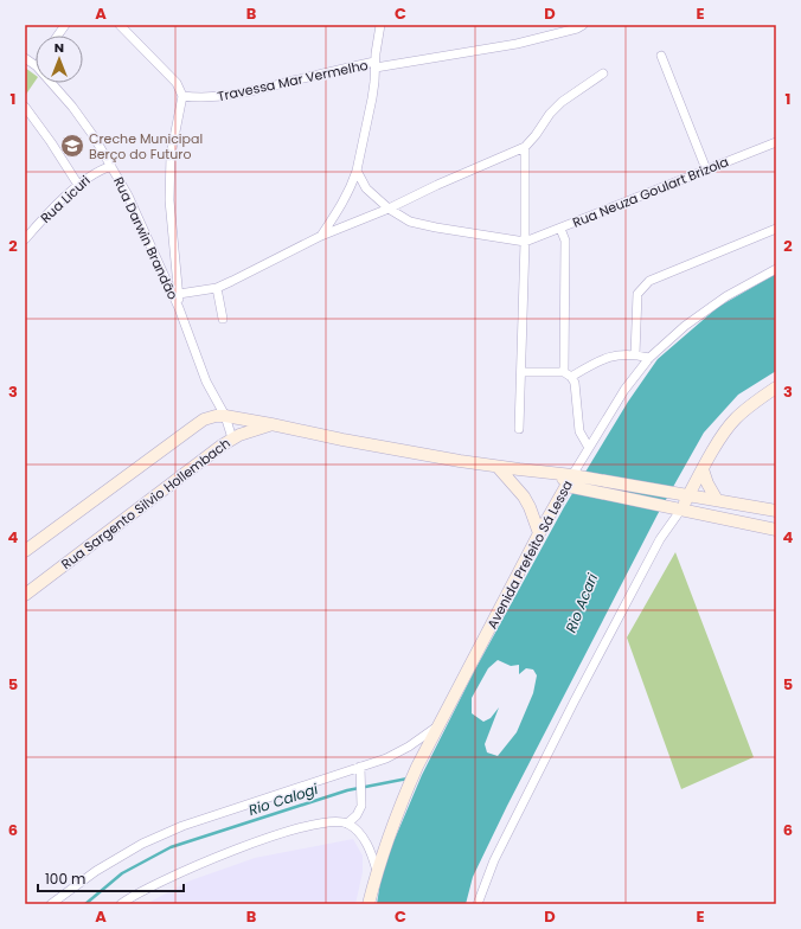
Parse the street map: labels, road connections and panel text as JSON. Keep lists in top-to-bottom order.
{
  "streets": {
    "main road": ["Rua Sargento Silvio Hollembach", "Avenida Prefeito Sá Lessa"],
    "street": [
      "Travessa Mar Vermelho",
      "Rua Neuza Goulart Brizola",
      "Rua Licuri",
      "Rua Darwin Brandão"
    ]
  },
  "crossings": [
    ["Rua Licuri", "Rua Darwin Brandão"],
    ["Rua Darwin Brandão", "Rua Sargento Silvio Hollembach"],
    ["Rua Sargento Silvio Hollembach", "Avenida Prefeito Sá Lessa"]
  ],
  "water": ["Rio Acari", "Rio Calogi"],
  "places": {
    "school or university": ["Creche Municipal Berço do Futuro"]
  },
  "scale_bar": "100 m",
  "north": "top",
  "grid": {
    "columns": [
      "A",
      "B",
      "C",
      "D",
      "E"
    ],
    "rows": [
      "1",
      "2",
      "3",
      "4",
      "5",
      "6"
    ]
  }
}
